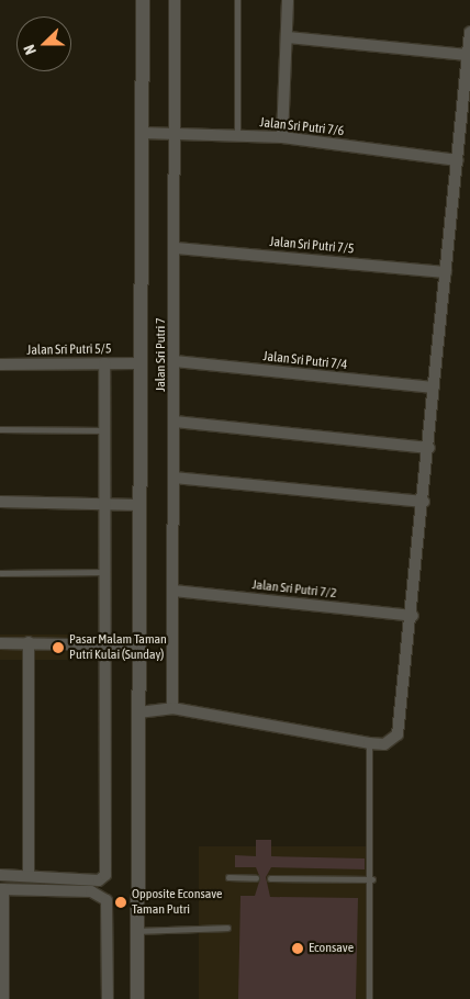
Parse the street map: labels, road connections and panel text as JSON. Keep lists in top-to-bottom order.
{
  "streets": {
    "street": [
      "Jalan Sri Putri 7/6",
      "Jalan Sri Putri 7/5",
      "Jalan Sri Putri 5/5",
      "Jalan Sri Putri 7",
      "Jalan Sri Putri 7/4",
      "Jalan Sri Putri 7/2"
    ]
  },
  "crossings": [
    ["Jalan Sri Putri 7/6", "Jalan Sri Putri 7"],
    ["Jalan Sri Putri 7/5", "Jalan Sri Putri 7"],
    ["Jalan Sri Putri 7", "Jalan Sri Putri 7/4"],
    ["Jalan Sri Putri 7", "Jalan Sri Putri 7/2"]
  ],
  "places": ["Pasar Malam Taman Putri Kulai (Sunday)", "Opposite Econsave Taman Putri", "Econsave"],
  "north": "left"
}
